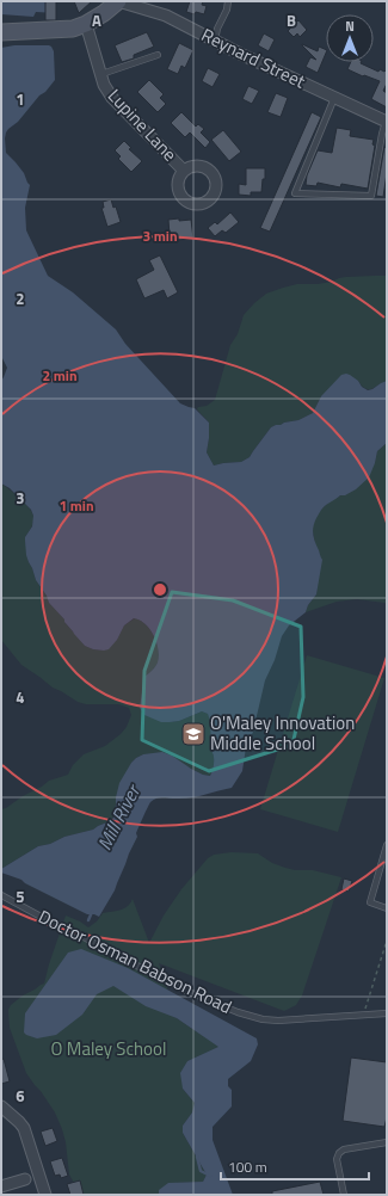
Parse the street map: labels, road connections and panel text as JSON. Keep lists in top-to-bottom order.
{
  "streets": {
    "street": ["Reynard Street", "Lupine Lane"],
    "lane": ["Doctor Osman Babson Road"]
  },
  "water": ["Mill River"],
  "parks": ["O Maley School"],
  "places": {
    "school or university": ["O'Maley Innovation Middle School"]
  },
  "scale_bar": "100 m",
  "north": "top",
  "grid": {
    "columns": ["A", "B"],
    "rows": [
      "1",
      "2",
      "3",
      "4",
      "5",
      "6"
    ]
  },
  "rings": ["3 min", "2 min", "1 min"]
}
